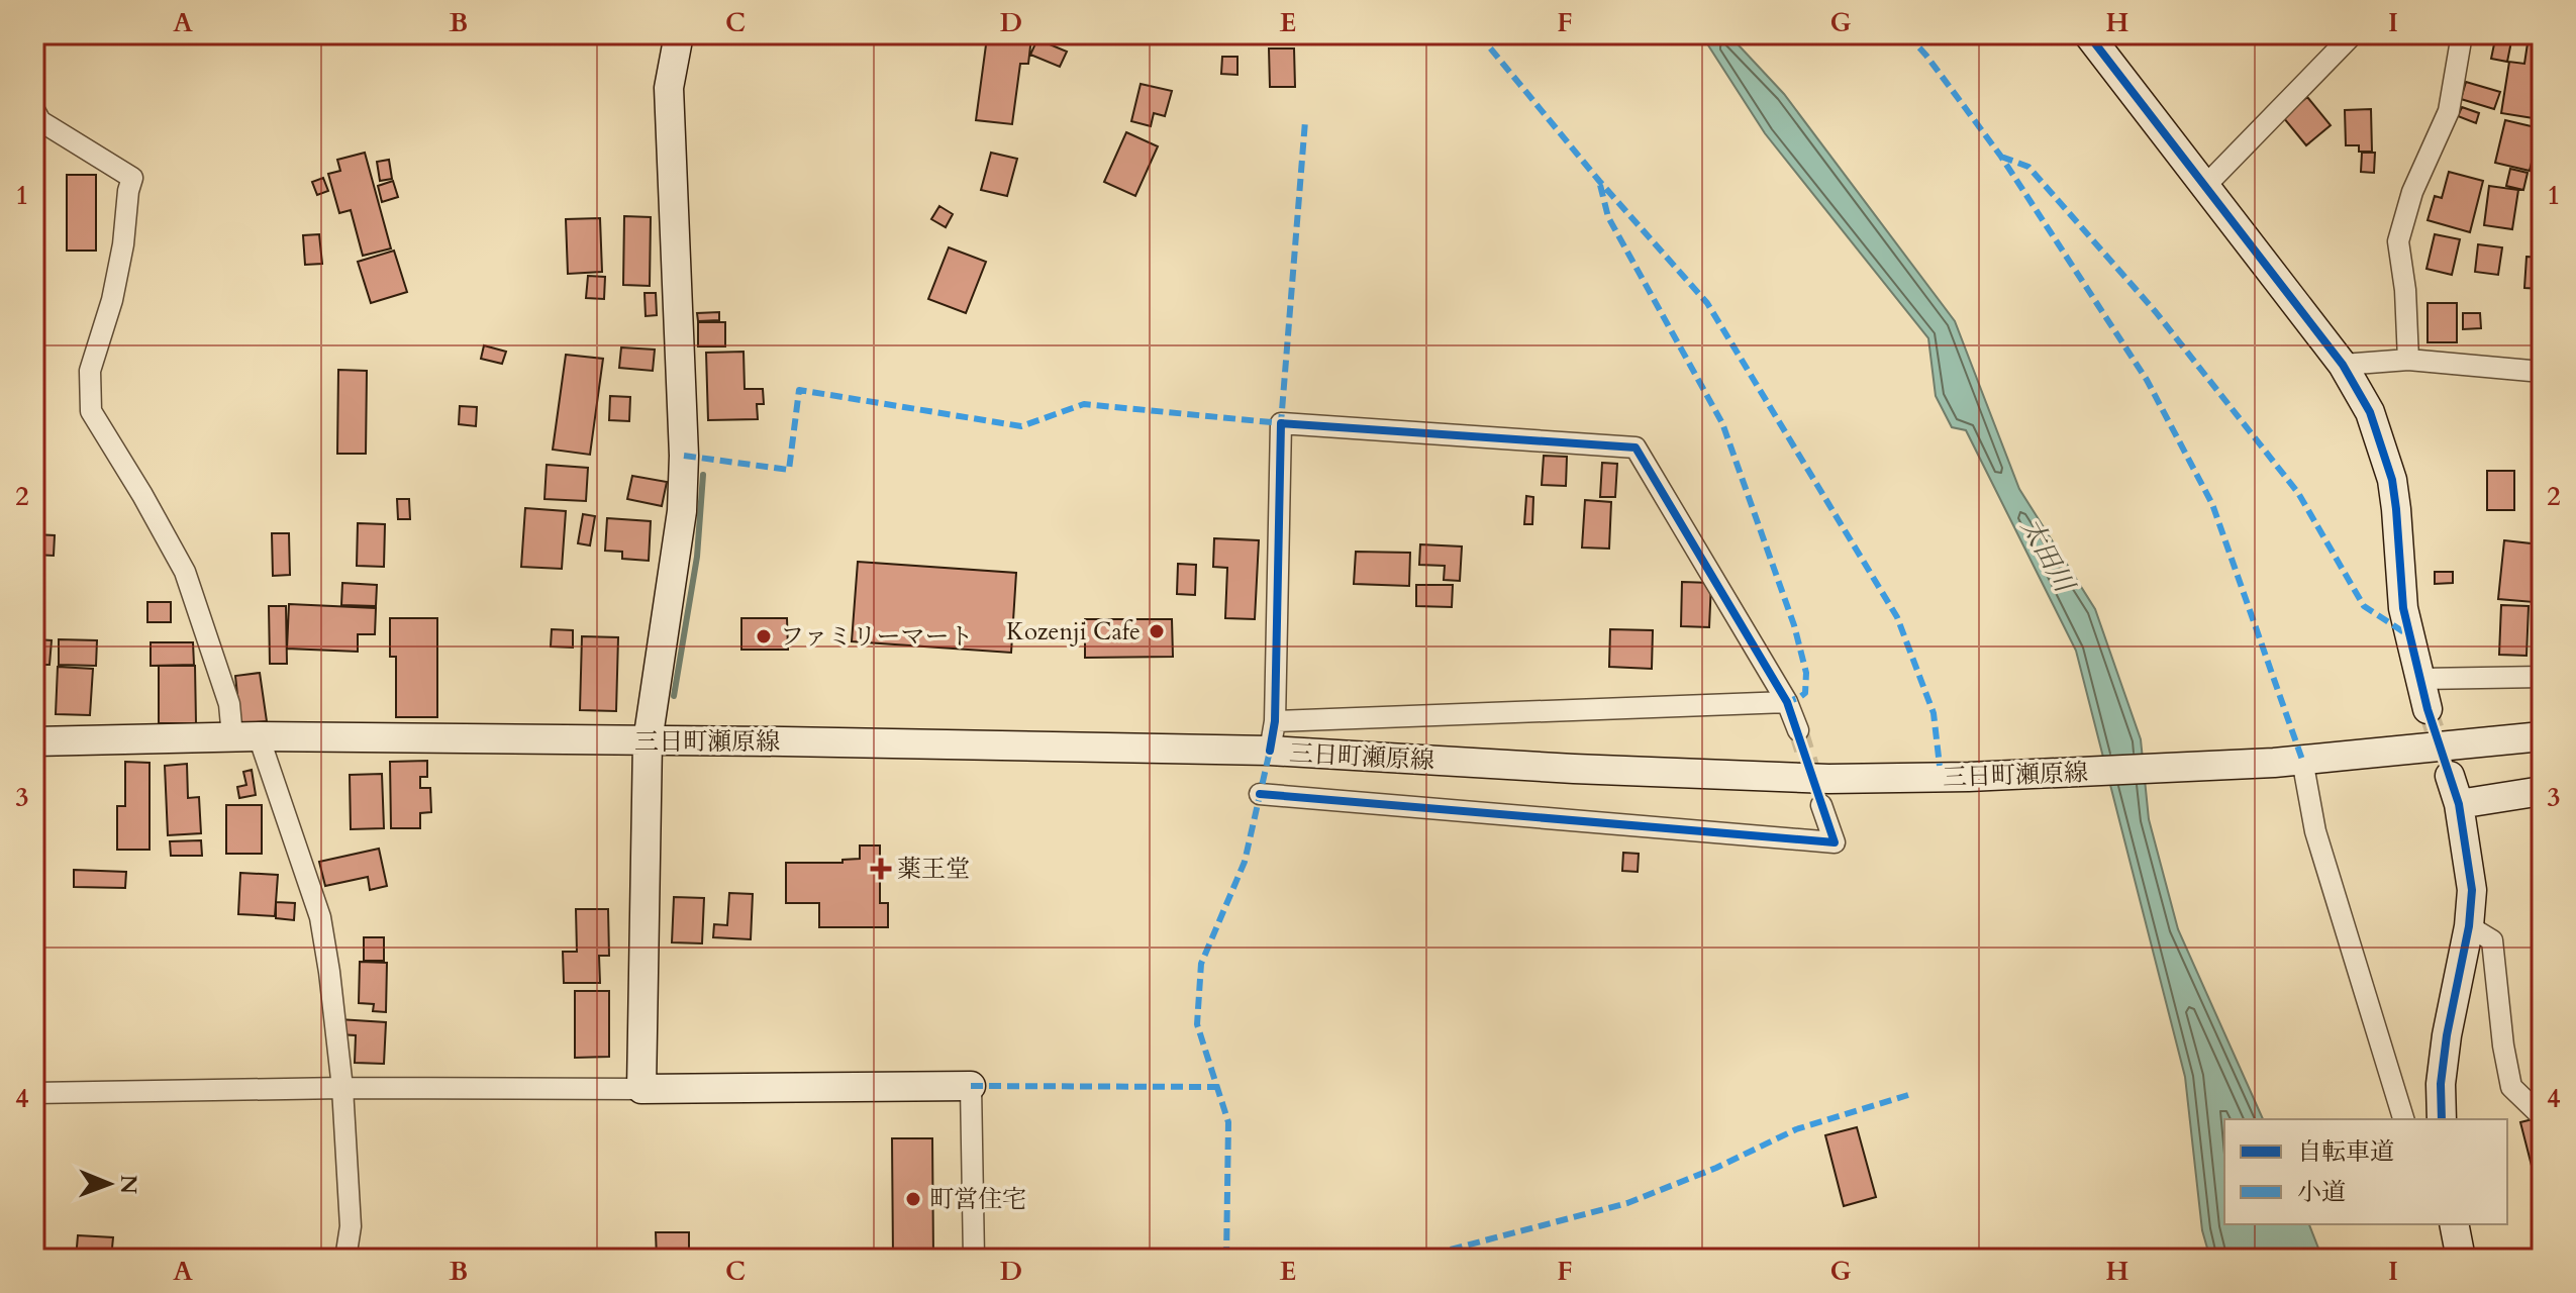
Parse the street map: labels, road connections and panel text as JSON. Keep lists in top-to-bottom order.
{
  "streets": {
    "street": ["三日町瀬原線"]
  },
  "water": ["太田川"],
  "places": {
    "other": ["Kozenji Cafe", "ファミリーマート", "町営住宅"],
    "health": ["薬王堂"]
  },
  "legend": ["自転車道", "小道"],
  "north": "right",
  "grid": {
    "columns": [
      "A",
      "B",
      "C",
      "D",
      "E",
      "F",
      "G",
      "H",
      "I"
    ],
    "rows": [
      "1",
      "2",
      "3",
      "4"
    ]
  }
}
